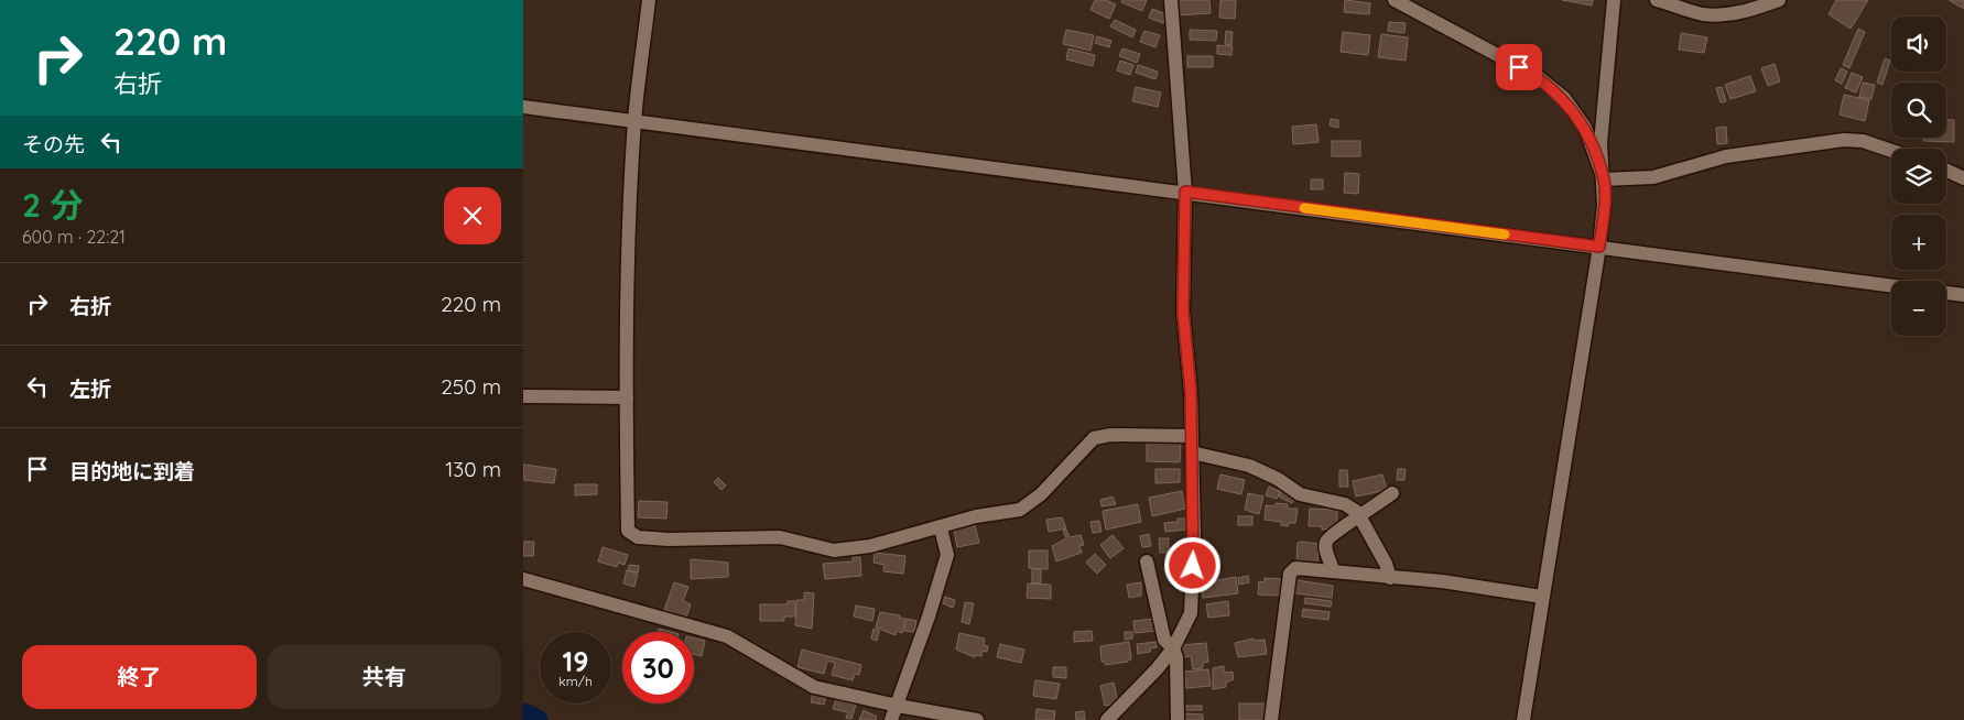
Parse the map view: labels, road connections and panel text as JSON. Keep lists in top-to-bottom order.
{
  "page": {
    "turn": ["220 m", "右折"],
    "map_buttons": ["+", "−"],
    "then": "その先",
    "heading": ["2 分", "600 m · 22:21"],
    "list": [
      {
        "name": "右折",
        "value": "220 m"
      },
      {
        "name": "左折",
        "value": "250 m"
      },
      {
        "name": "目的地に到着",
        "value": "130 m"
      }
    ],
    "speed": "19 km/h",
    "limit": "30",
    "buttons": ["終了", "共有"]
  }
}
